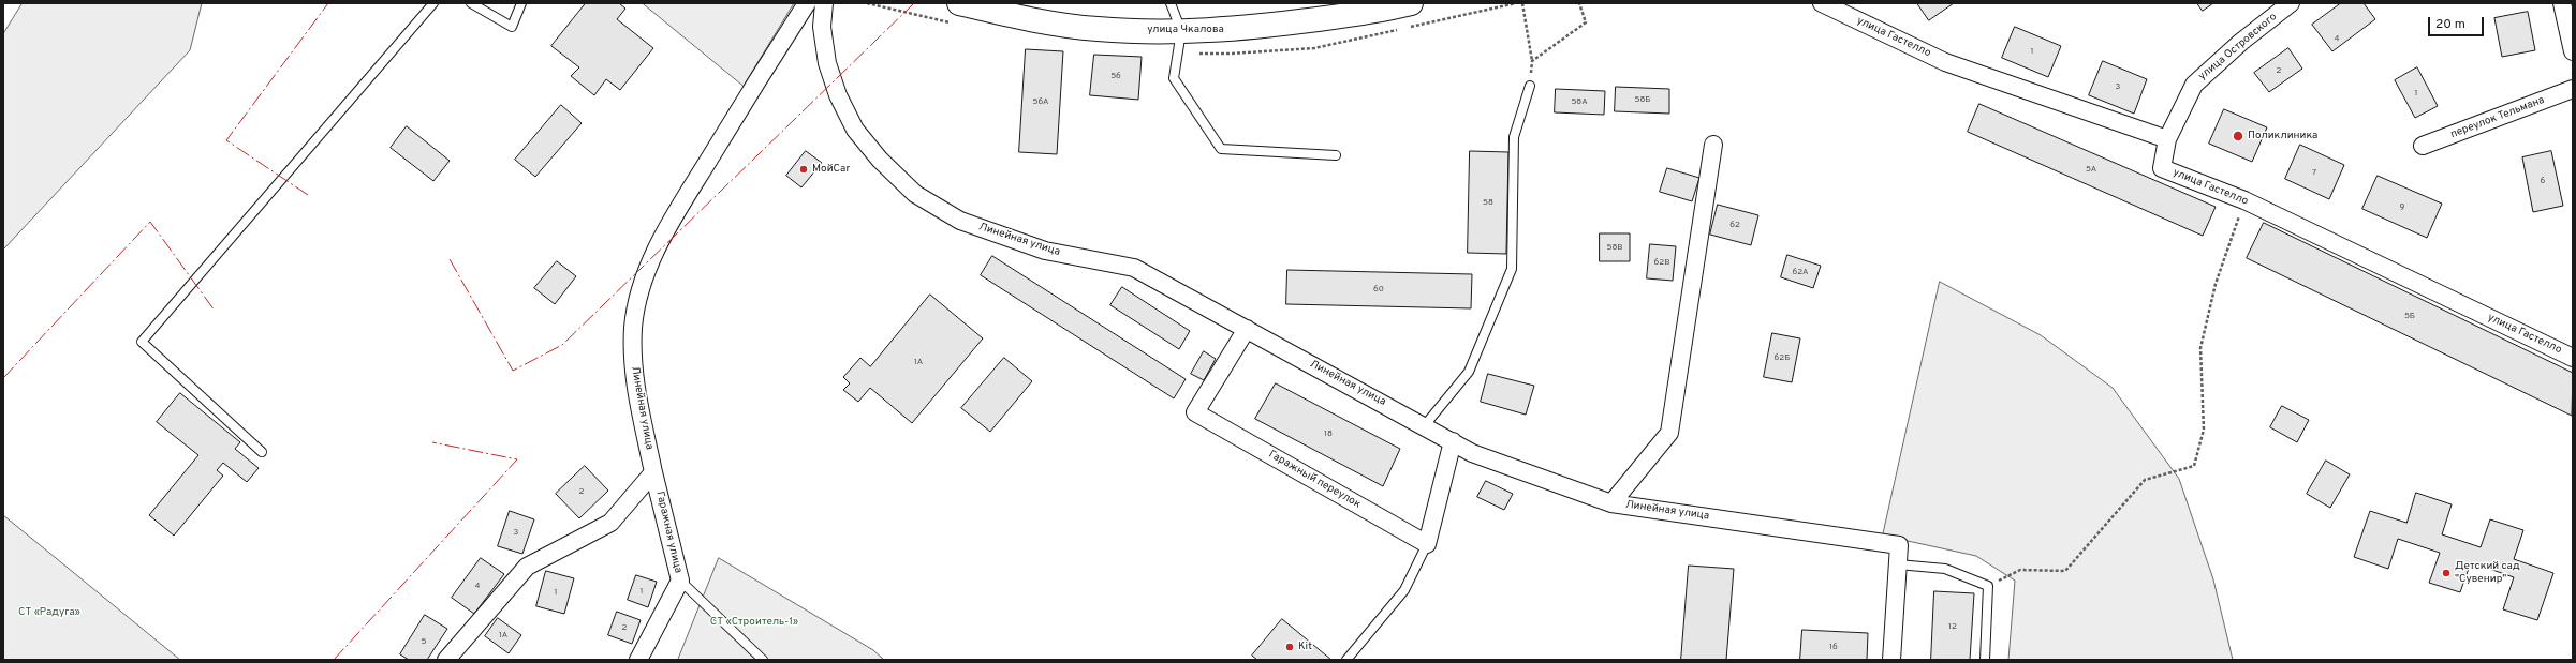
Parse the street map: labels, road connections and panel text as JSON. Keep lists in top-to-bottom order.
{
  "streets": {
    "main road": ["улица Чкалова"],
    "street": [
      "улица Гастелло",
      "улица Островского",
      "переулок Тельмана",
      "Линейная улица",
      "Гаражный переулок",
      "Гаражная улица"
    ]
  },
  "crossings": [
    ["улица Гастелло", "улица Островского"],
    ["Линейная улица", "Гаражный переулок"],
    ["Линейная улица", "Гаражная улица"]
  ],
  "parks": ["СТ «Радуга»", "СТ «Строитель-1»"],
  "places": [
    "Поликлиника",
    "МойCar",
    "Детский сад \"Сувенир\"",
    "Kit"
  ],
  "house_numbers": [
    "4",
    "1",
    "2",
    "56",
    "3",
    "1",
    "58Б",
    "56А",
    "58А",
    "5А",
    "7",
    "6",
    "58",
    "9",
    "62",
    "58В",
    "62В",
    "62А",
    "60",
    "5Б",
    "62Б",
    "1А",
    "18",
    "2",
    "3",
    "4",
    "1",
    "1",
    "12",
    "2",
    "1А",
    "5",
    "16"
  ],
  "scale_bar": "20 m"
}
